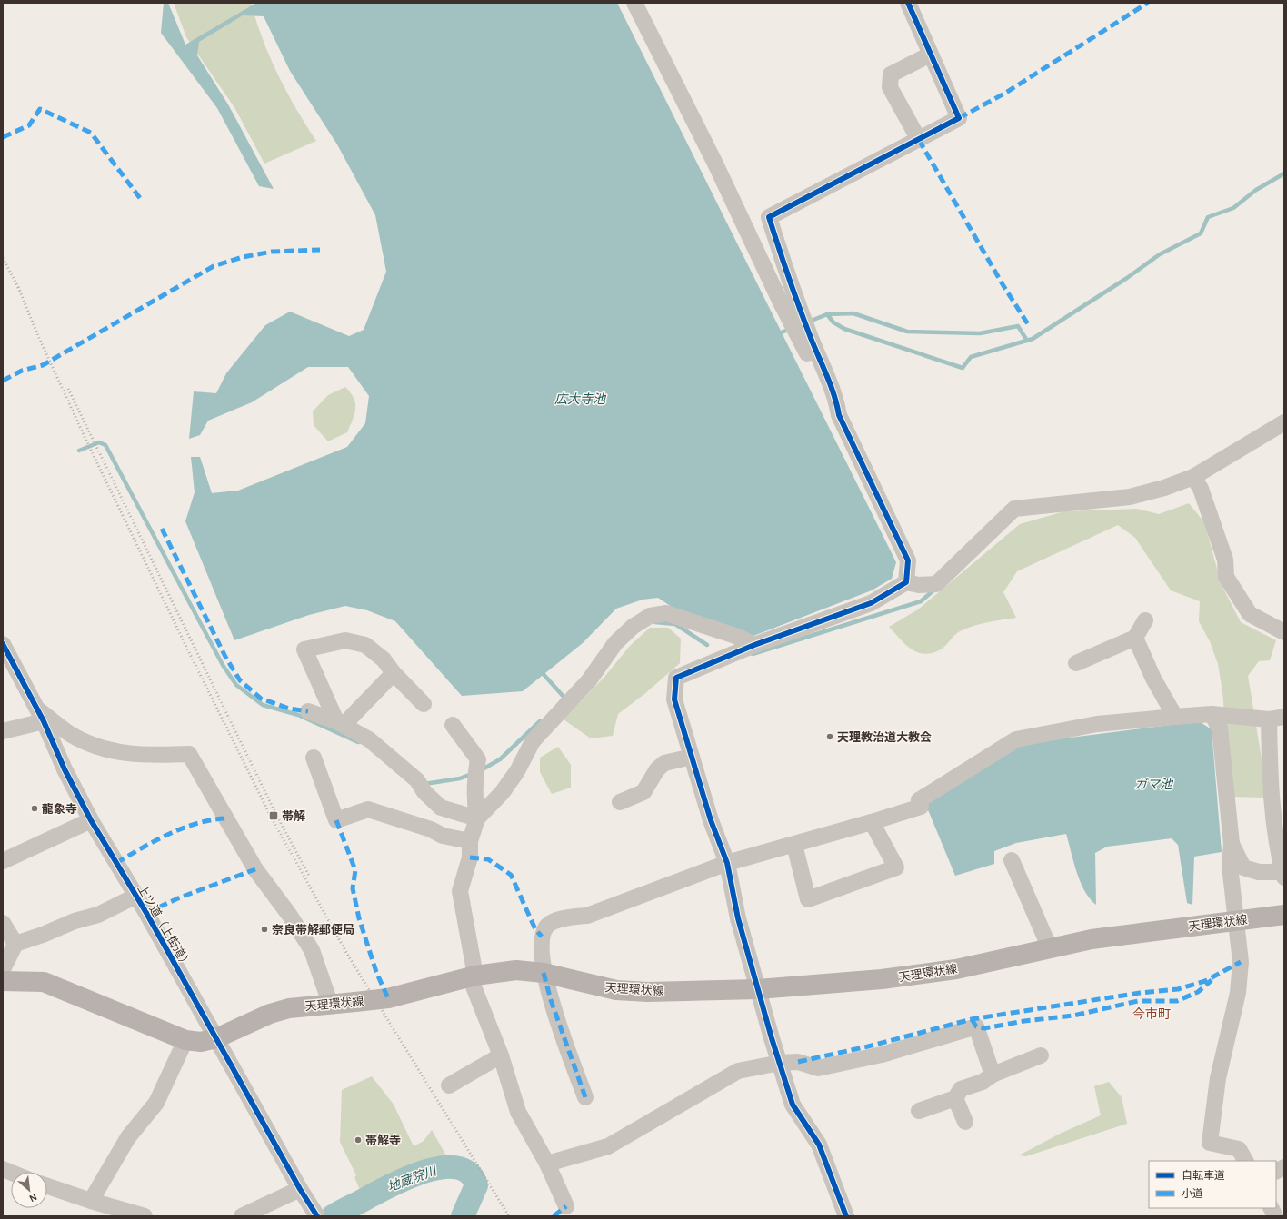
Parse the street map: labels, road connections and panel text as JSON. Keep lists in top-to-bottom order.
{
  "streets": {
    "main road": ["天理環状線"],
    "street": ["上ツ道（上街道）"]
  },
  "crossings": [
    ["天理環状線", "上ツ道（上街道）"]
  ],
  "districts": ["今市町"],
  "water": ["広大寺池", "ガマ池", "地蔵院川"],
  "places": {
    "other": [
      "天理教治道大教会",
      "龍象寺",
      "奈良帯解郵便局",
      "帯解寺"
    ],
    "transit": ["帯解"]
  },
  "legend": ["自転車道", "小道"],
  "north": "bottom right"
}
